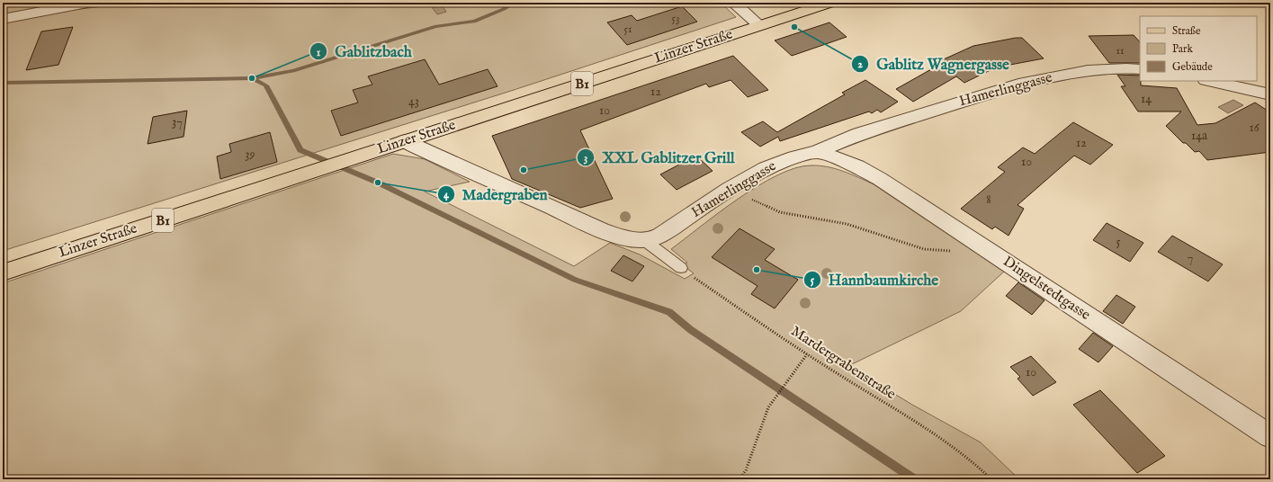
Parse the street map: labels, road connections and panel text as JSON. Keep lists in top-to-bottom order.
{
  "streets": {
    "main road": ["Linzer Straße", "B1"],
    "street": ["Hamerlinggasse", "Dingelstedtgasse"],
    "path": ["Mardergrabenstraße"]
  },
  "crossings": [
    ["Linzer Straße", "Hamerlinggasse"],
    ["Hamerlinggasse", "Dingelstedtgasse"]
  ],
  "places": [
    "Gablitz Wagnergasse",
    "Gablitzbach",
    "XXL Gablitzer Grill",
    "Madergraben",
    "Hannbaumkirche"
  ],
  "house_numbers": [
    "53",
    "51",
    "11",
    "12",
    "14",
    "43",
    "10",
    "37",
    "16",
    "14a",
    "12",
    "39",
    "10",
    "8",
    "5",
    "7",
    "10"
  ],
  "legend": ["Straße", "Park", "Gebäude"]
}
